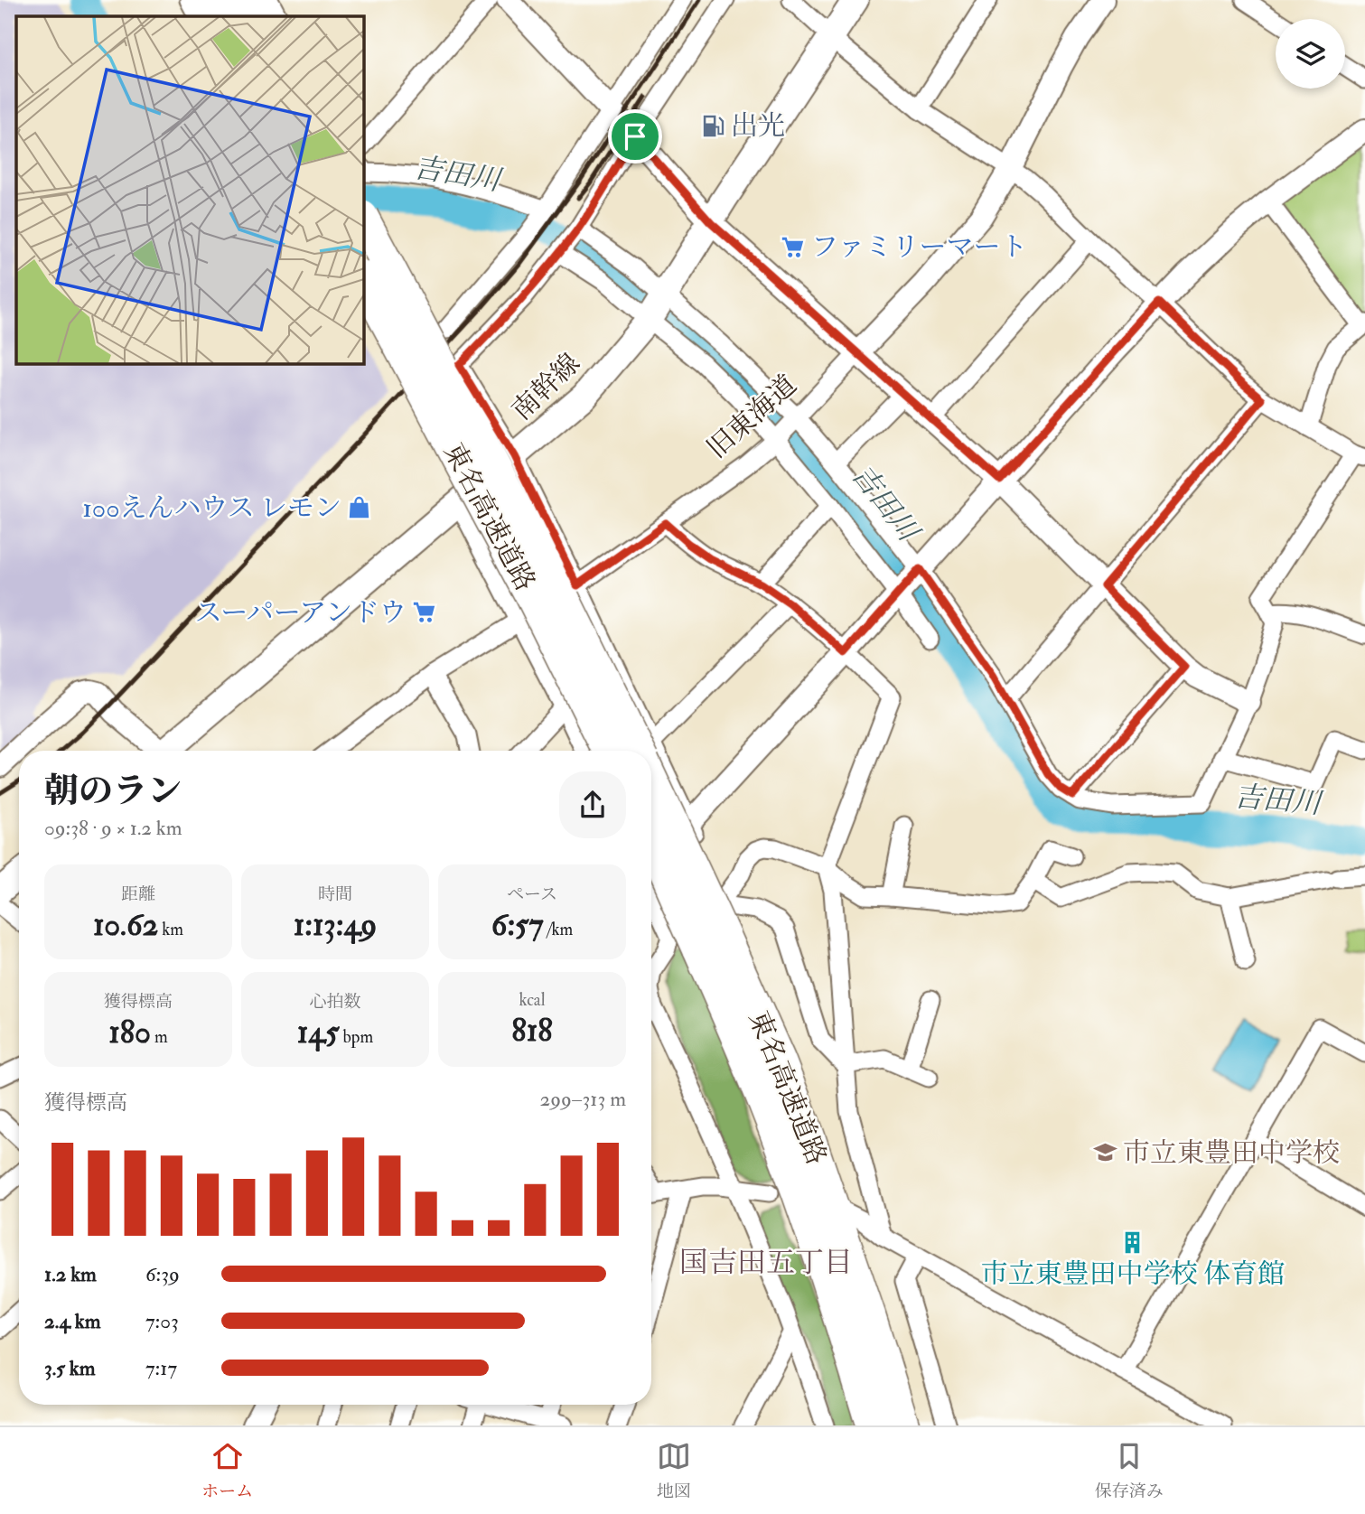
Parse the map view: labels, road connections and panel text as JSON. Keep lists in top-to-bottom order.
{
  "streets": {
    "highway": ["東名高速道路"],
    "main road": ["南幹線"],
    "street": ["旧東海道"]
  },
  "districts": ["国吉田五丁目"],
  "water": ["吉田川"],
  "places": {
    "fuel station": ["出光"],
    "supermarket": ["ファミリーマート", "スーパーアンドウ"],
    "shop": ["100えんハウス レモン"],
    "school or university": ["市立東豊田中学校"],
    "building": ["市立東豊田中学校 体育館"]
  },
  "page": {
    "heading": ["朝のラン", "09:38 · 9 × 1.2 km"],
    "stats": [
      ["距離", "10.62 km"],
      ["時間", "1:13:49"],
      ["ペース", "6:57 /km"],
      ["獲得標高", "180 m"],
      ["心拍数", "145 bpm"],
      ["kcal", "818"]
    ],
    "chart": ["獲得標高", "299–313 m"],
    "list": [
      {
        "name": "1.2 km",
        "note": "6:39"
      },
      {
        "name": "2.4 km",
        "note": "7:03"
      },
      {
        "name": "3.5 km",
        "note": "7:17"
      }
    ],
    "tabs": ["ホーム", "地図", "保存済み"]
  }
}
